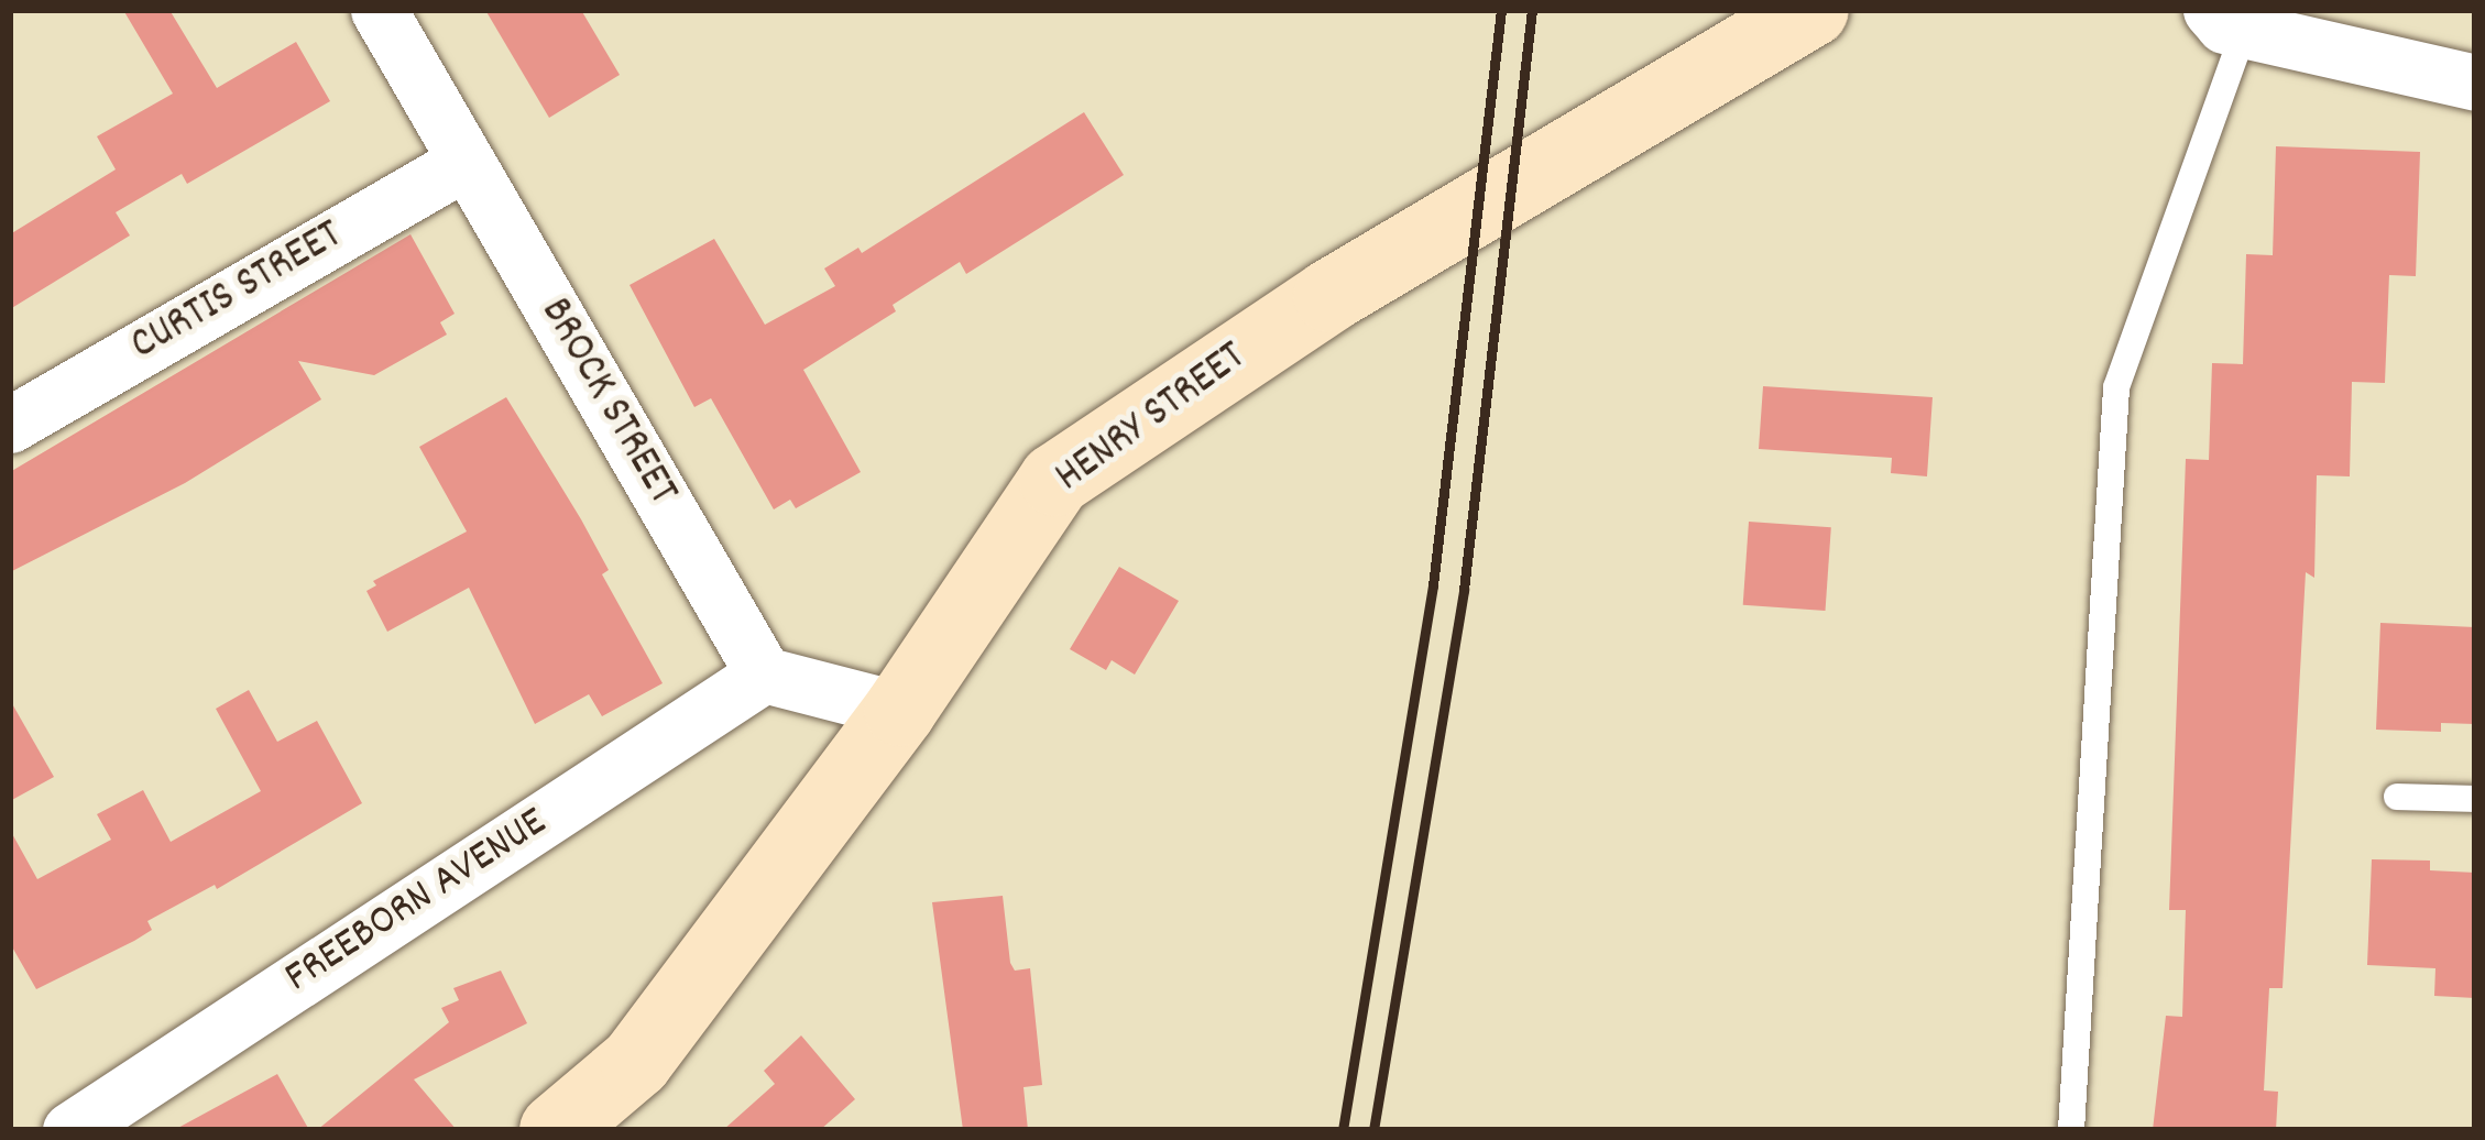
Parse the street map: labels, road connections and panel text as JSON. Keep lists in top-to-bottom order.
{
  "streets": {
    "main road": ["HENRY STREET"],
    "street": ["CURTIS STREET", "BROCK STREET", "FREEBORN AVENUE"]
  },
  "crossings": [
    ["CURTIS STREET", "BROCK STREET"],
    ["BROCK STREET", "FREEBORN AVENUE"]
  ]
}
